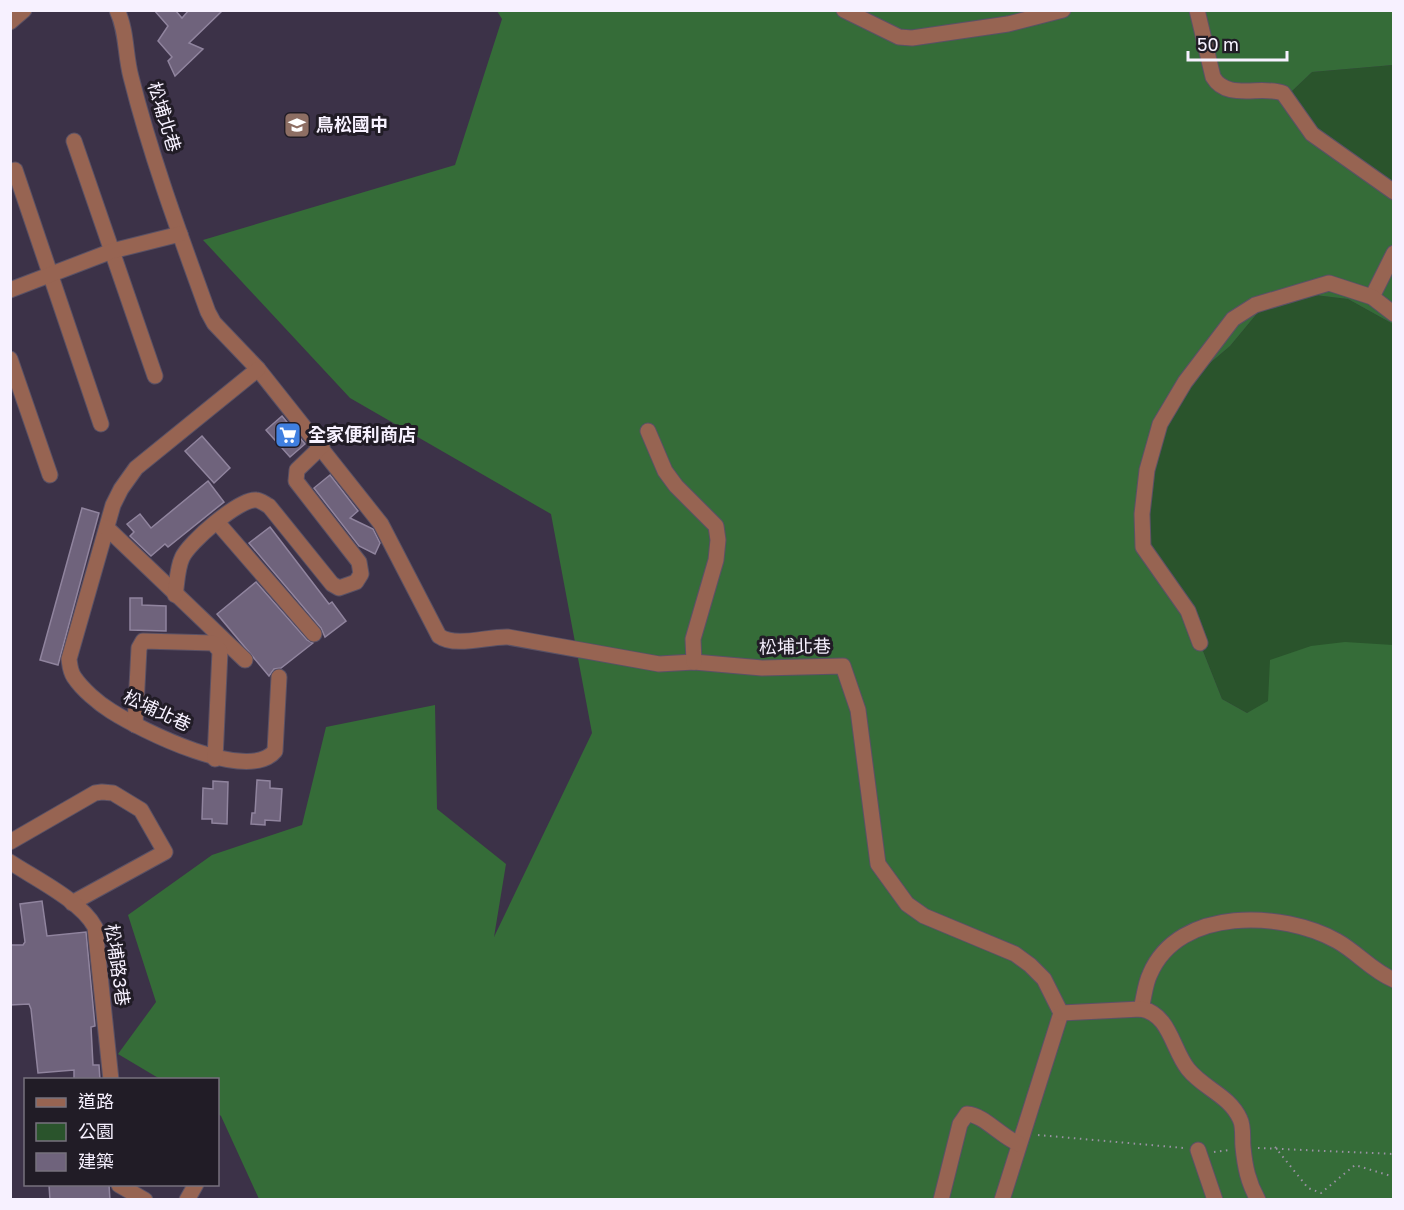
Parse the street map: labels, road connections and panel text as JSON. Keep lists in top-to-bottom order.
{
  "streets": {
    "street": ["松埔北巷", "松埔路3巷"]
  },
  "places": {
    "school or university": ["鳥松國中"],
    "supermarket": ["全家便利商店"]
  },
  "legend": ["道路", "公園", "建築"],
  "scale_bar": "50 m"
}
